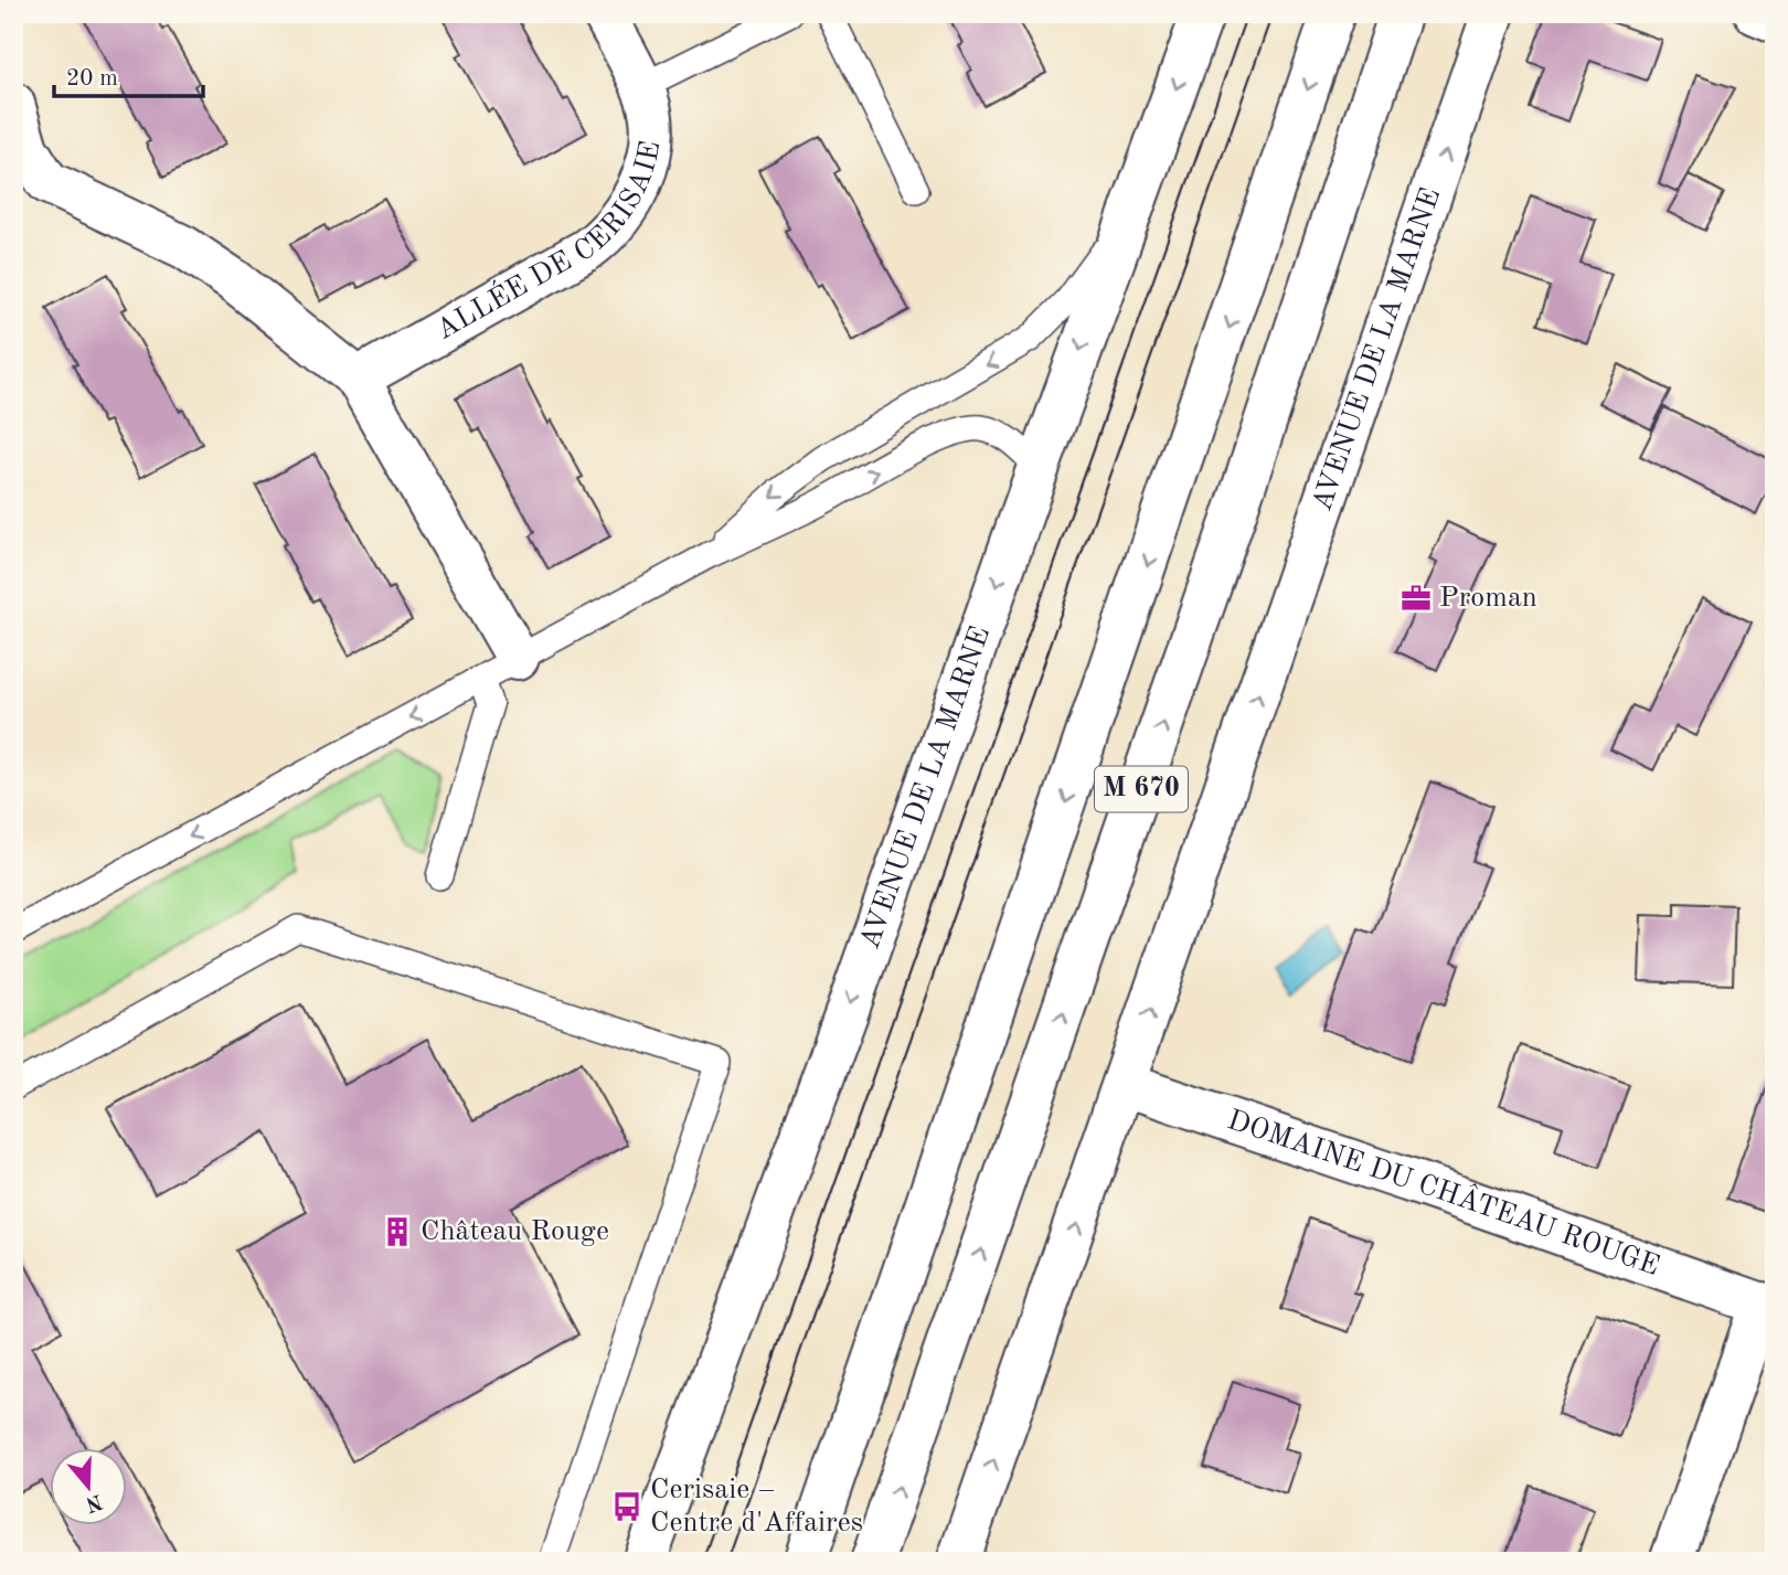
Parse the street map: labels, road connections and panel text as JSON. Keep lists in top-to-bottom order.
{
  "streets": {
    "street": [
      "ALLÉE DE CERISAIE",
      "AVENUE DE LA MARNE",
      "M 670",
      "DOMAINE DU CHÂTEAU ROUGE"
    ]
  },
  "crossings": [
    ["AVENUE DE LA MARNE", "DOMAINE DU CHÂTEAU ROUGE"]
  ],
  "places": {
    "office": ["Proman"],
    "building": ["Château Rouge"],
    "bus stop": ["Cerisaie – Centre d'Affaires"]
  },
  "scale_bar": "20 m",
  "north": "bottom"
}
